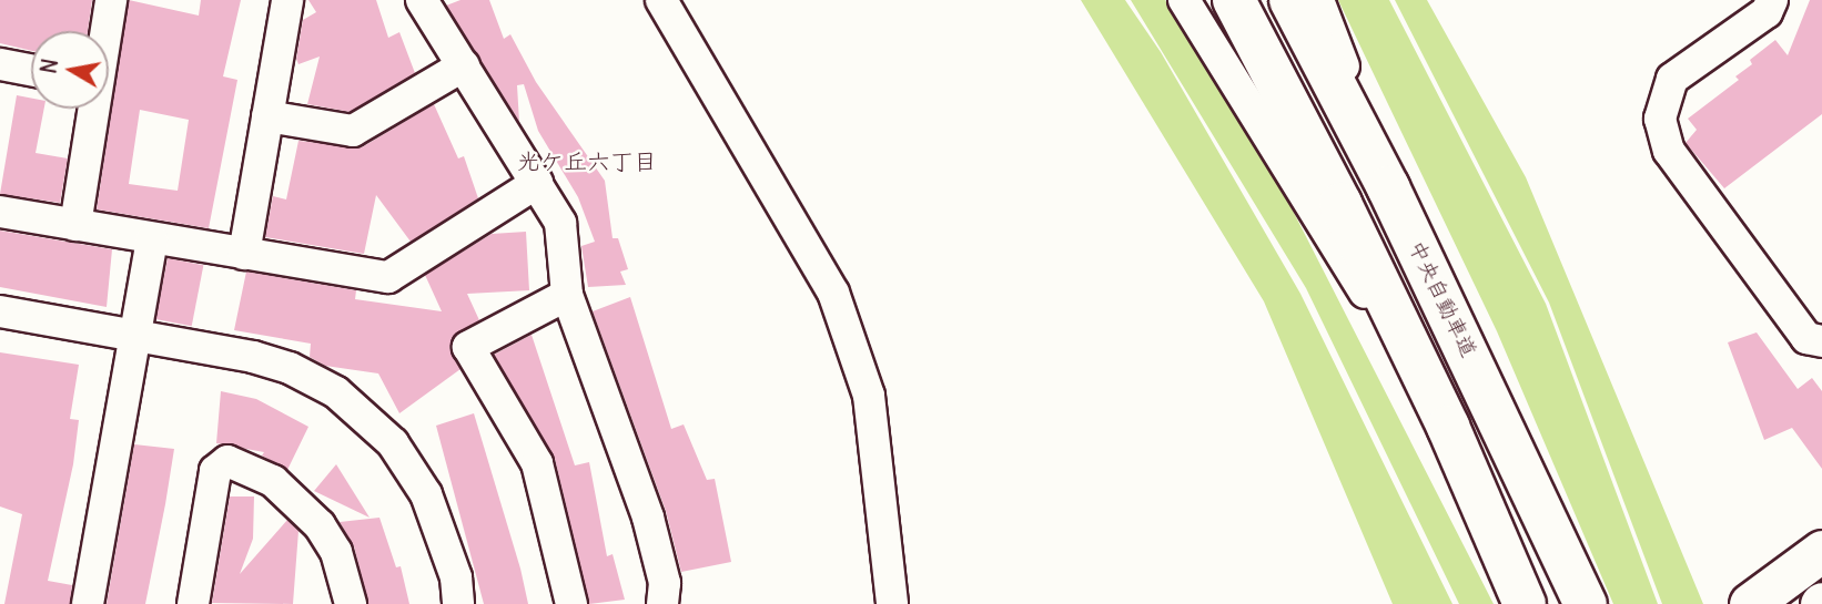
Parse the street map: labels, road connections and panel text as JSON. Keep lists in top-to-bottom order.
{
  "streets": {
    "highway": ["中央自動車道"]
  },
  "districts": ["光ケ丘六丁目"],
  "north": "left"
}
